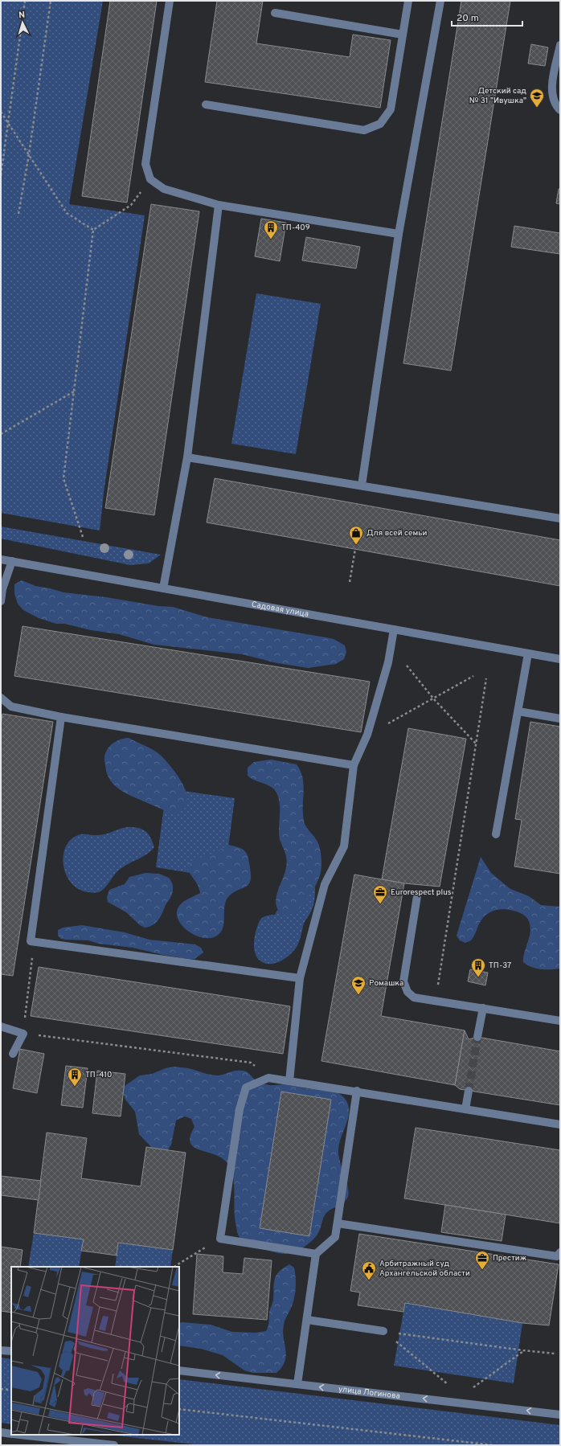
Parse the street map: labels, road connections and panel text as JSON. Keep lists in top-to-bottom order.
{
  "streets": {
    "street": ["Садовая улица", "улица Логинова"]
  },
  "one_way": ["улица Логинова"],
  "places": {
    "school or university": ["Детский сад № 31 \"Ивушка\"", "Ромашка"],
    "building": ["ТП-409", "ТП-37", "ТП-410"],
    "shop": ["Для всей семьи"],
    "office": ["Eurorespect plus", "Престиж"],
    "public building": ["Арбитражный суд Архангельской области"]
  },
  "scale_bar": "20 m",
  "north": "top"
}
